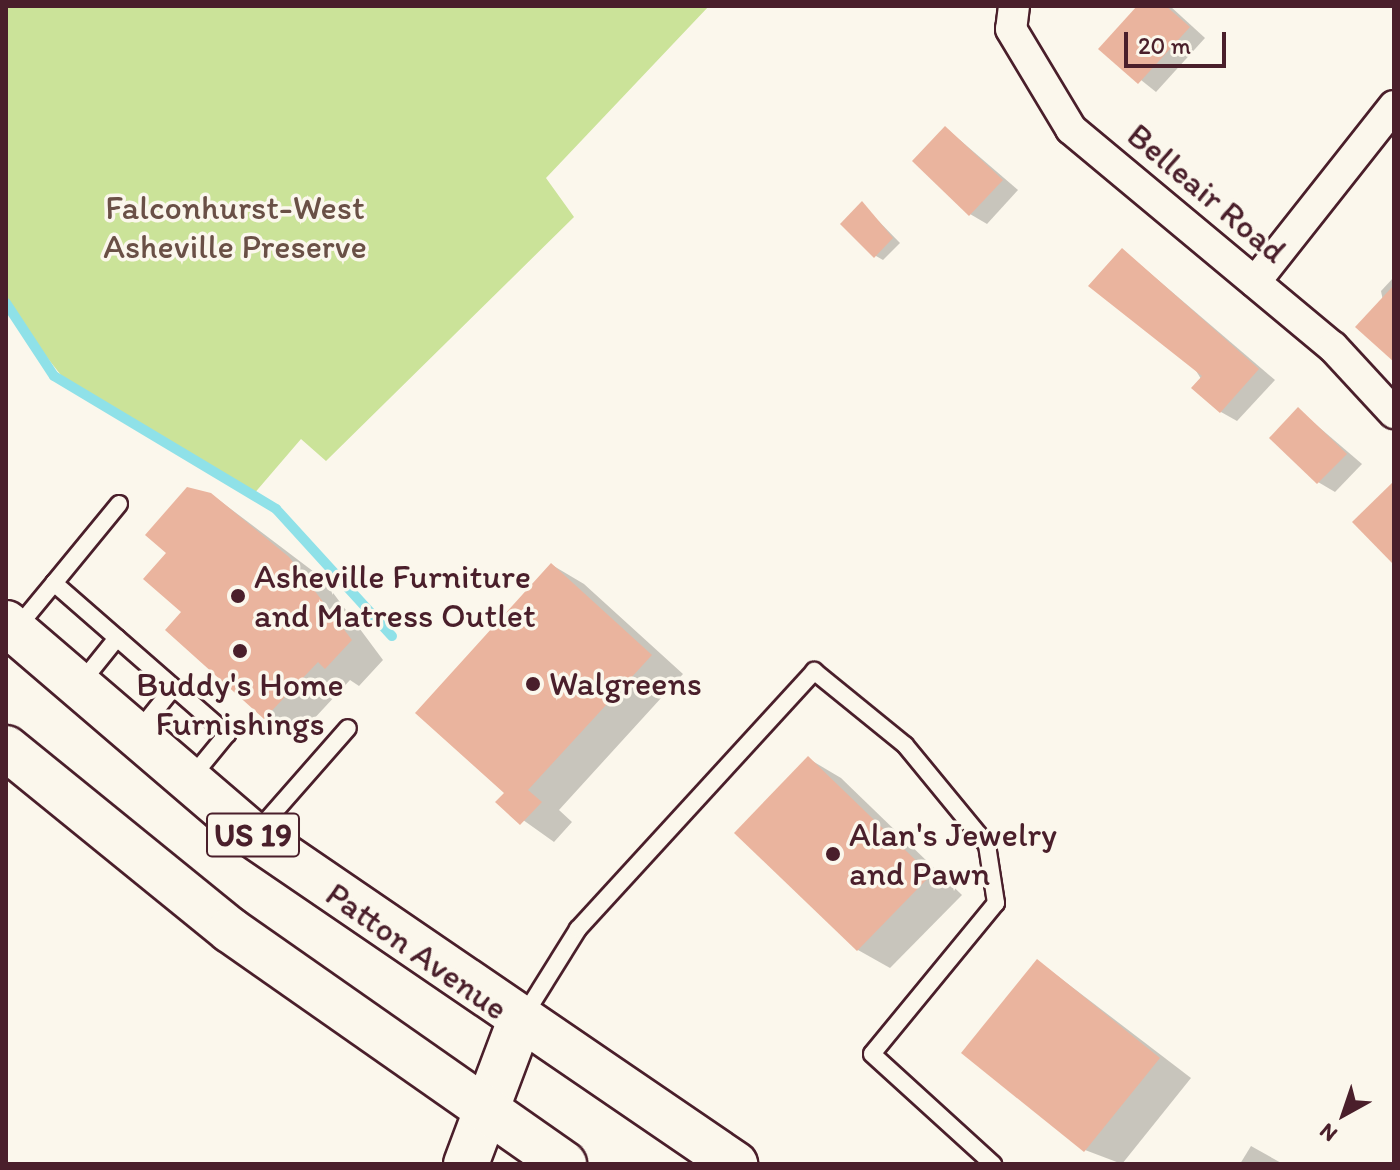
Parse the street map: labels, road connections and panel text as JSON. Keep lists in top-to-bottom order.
{
  "streets": {
    "main road": ["US 19", "Patton Avenue"],
    "street": ["Belleair Road"]
  },
  "parks": ["Falconhurst-West Asheville Preserve"],
  "places": [
    "Asheville Furniture and Matress Outlet",
    "Buddy's Home Furnishings",
    "Walgreens",
    "Alan's Jewelry and Pawn"
  ],
  "scale_bar": "20 m",
  "north": "bottom left"
}
